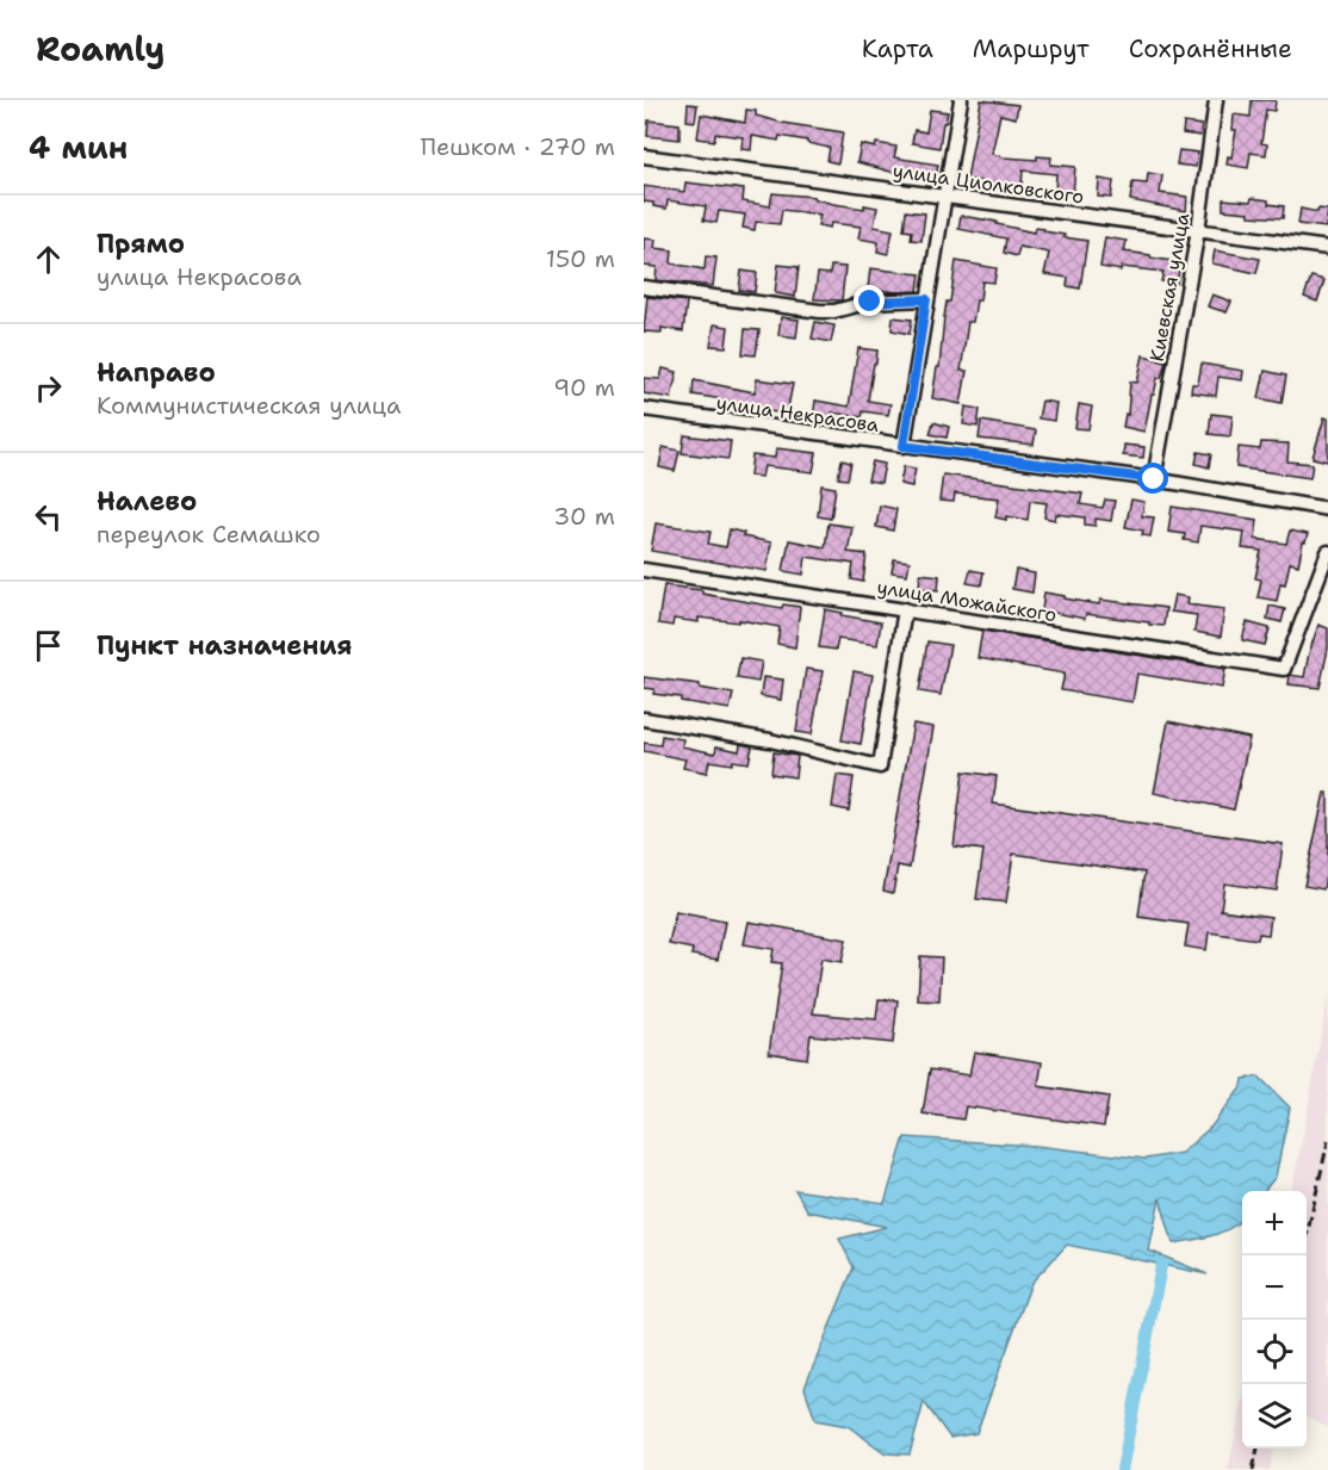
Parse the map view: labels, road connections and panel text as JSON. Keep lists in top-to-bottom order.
{
  "streets": {
    "street": [
      "улица Циолковского",
      "Киевская улица",
      "улица Некрасова",
      "улица Можайского"
    ]
  },
  "crossings": [
    ["улица Циолковского", "Киевская улица"],
    ["Киевская улица", "улица Некрасова"]
  ],
  "page": {
    "header": "Roamly",
    "nav": ["Карта", "Маршрут", "Сохранённые"],
    "heading": ["4 мин", "Пешком · 270 m"],
    "list": [
      ["Прямо", "улица Некрасова", "150 m"],
      ["Направо", "Коммунистическая улица", "90 m"],
      ["Налево", "переулок Семашко", "30 m"],
      "Пункт назначения"
    ],
    "map_buttons": ["+", "−"]
  }
}
